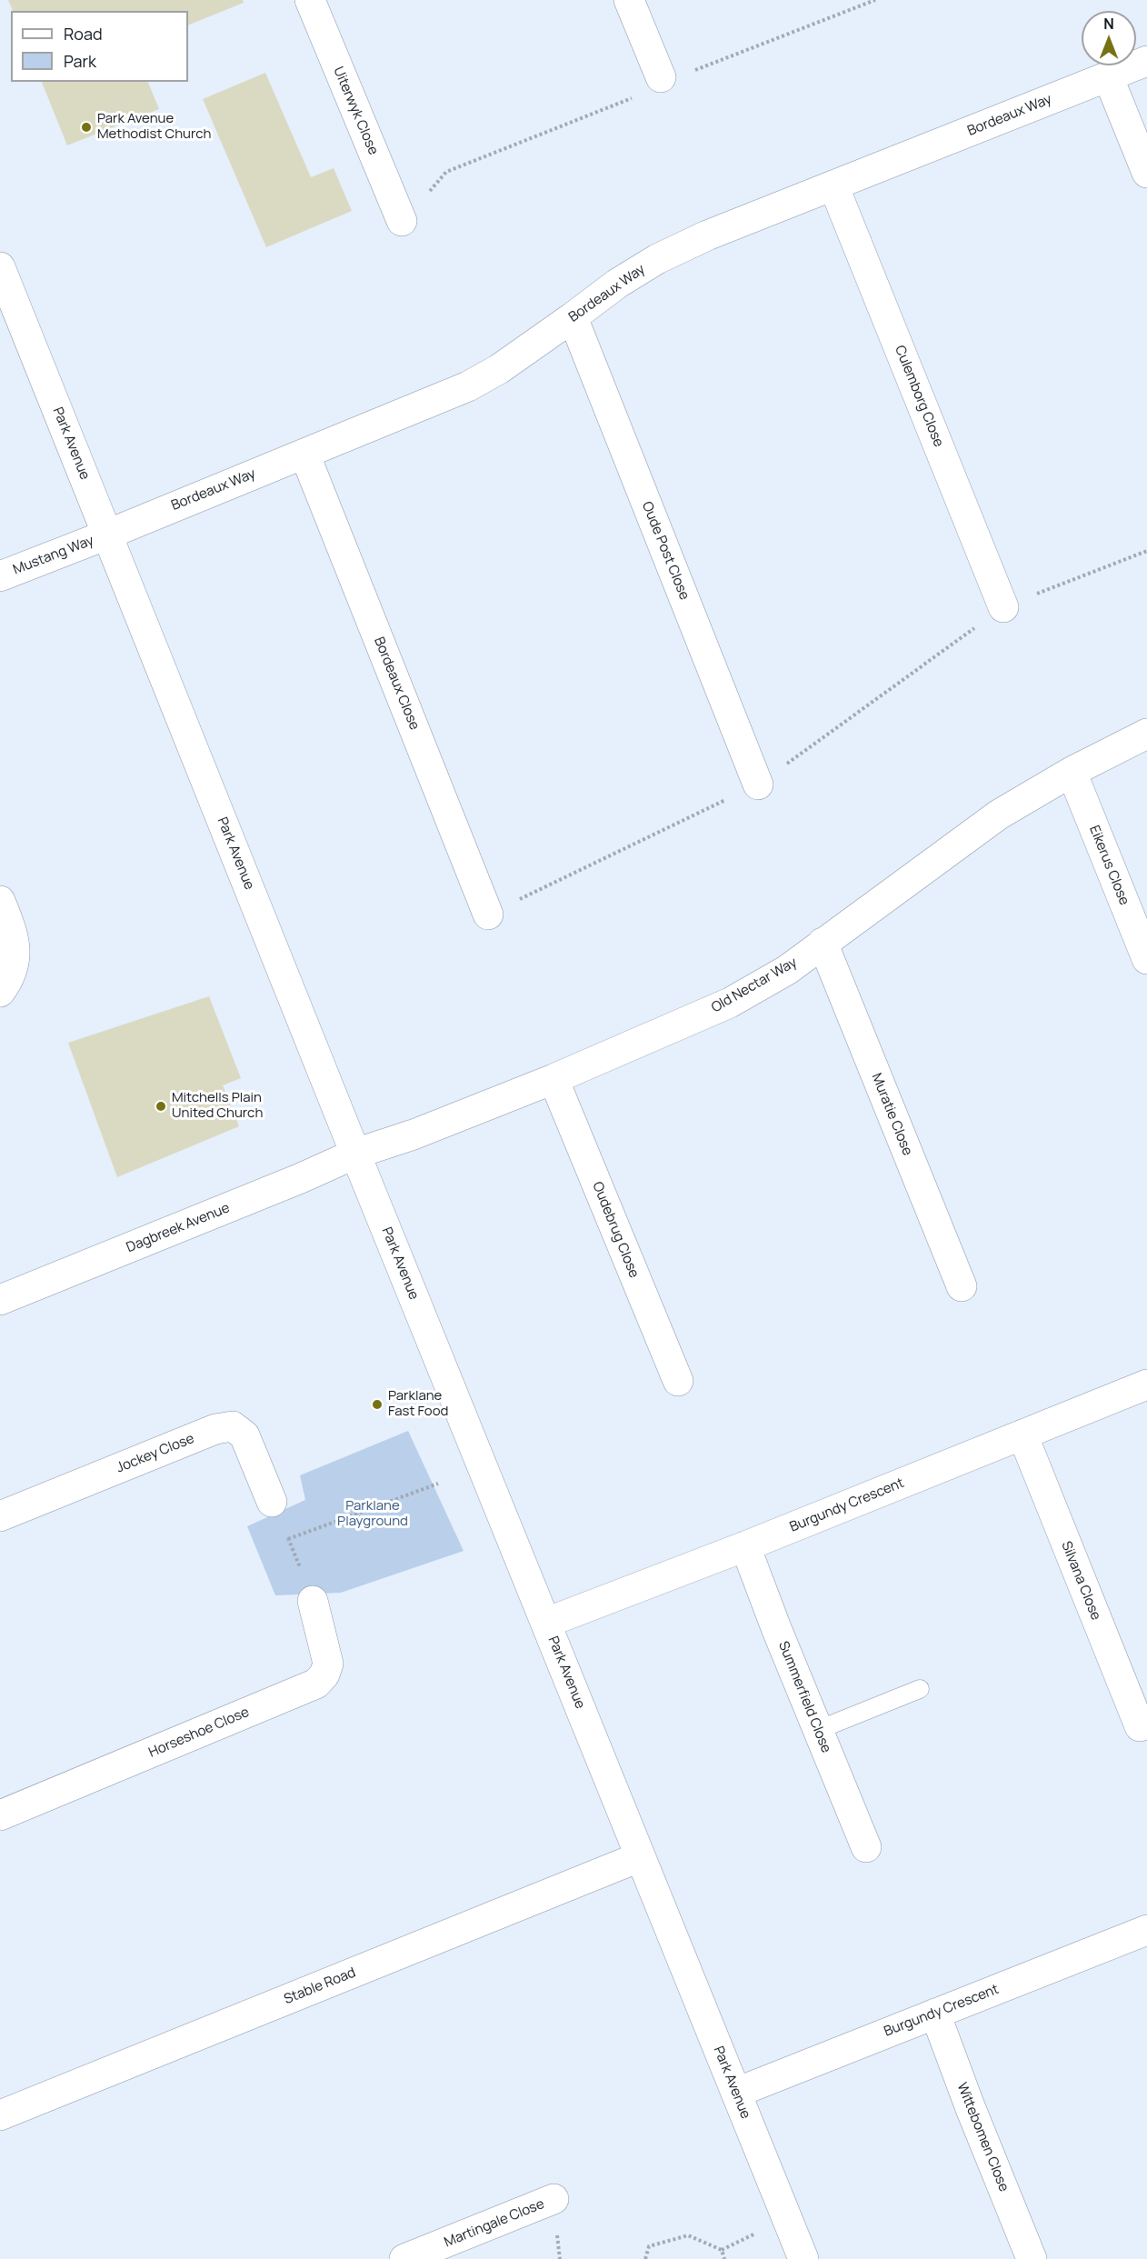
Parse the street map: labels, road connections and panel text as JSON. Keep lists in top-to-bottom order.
{
  "streets": {
    "street": [
      "Uiterwyk Close",
      "Bordeaux Way",
      "Culemborg Close",
      "Park Avenue",
      "Oude Post Close",
      "Mustang Way",
      "Bordeaux Close",
      "Eikerus Close",
      "Old Nectar Way",
      "Muratie Close",
      "Dagbreek Avenue",
      "Oudebrug Close",
      "Jockey Close",
      "Burgundy Crescent",
      "Silvana Close",
      "Summerfield Close",
      "Horseshoe Close",
      "Stable Road",
      "Wittebomen Close",
      "Martingale Close"
    ]
  },
  "crossings": [
    ["Bordeaux Way", "Culemborg Close"],
    ["Bordeaux Way", "Park Avenue"],
    ["Bordeaux Way", "Oude Post Close"],
    ["Bordeaux Way", "Mustang Way"],
    ["Bordeaux Way", "Bordeaux Close"],
    ["Park Avenue", "Mustang Way"],
    ["Park Avenue", "Old Nectar Way"],
    ["Park Avenue", "Dagbreek Avenue"],
    ["Park Avenue", "Burgundy Crescent"],
    ["Park Avenue", "Stable Road"],
    ["Eikerus Close", "Old Nectar Way"],
    ["Old Nectar Way", "Muratie Close"],
    ["Old Nectar Way", "Dagbreek Avenue"],
    ["Old Nectar Way", "Oudebrug Close"],
    ["Burgundy Crescent", "Silvana Close"],
    ["Burgundy Crescent", "Summerfield Close"],
    ["Burgundy Crescent", "Wittebomen Close"]
  ],
  "parks": ["Parklane Playground"],
  "places": ["Park Avenue Methodist Church", "Mitchells Plain United Church", "Parklane Fast Food"],
  "legend": ["Road", "Park"],
  "north": "top"
}
